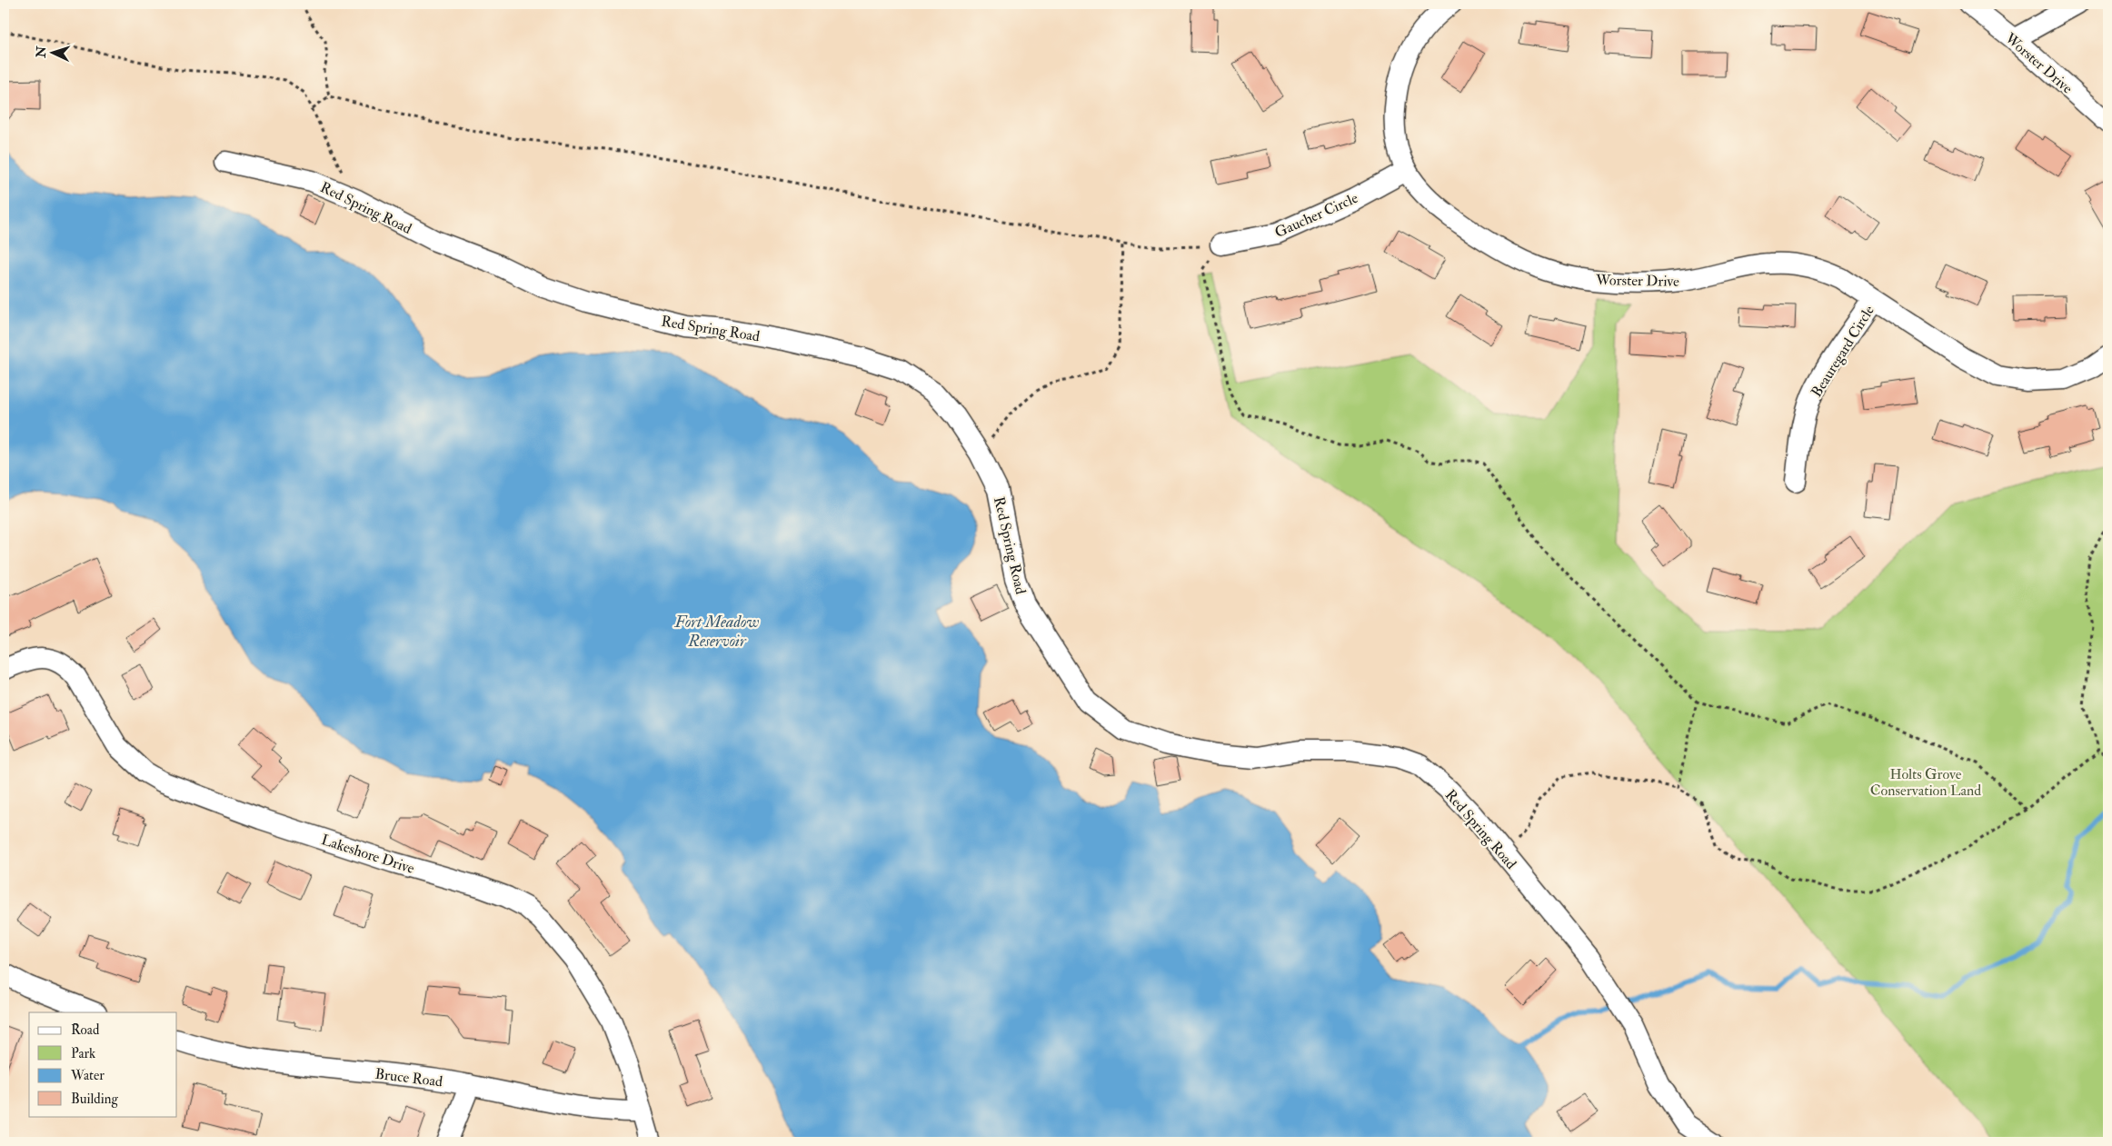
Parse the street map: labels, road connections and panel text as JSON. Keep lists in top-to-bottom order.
{
  "streets": {
    "street": [
      "Worster Drive",
      "Red Spring Road",
      "Gaucher Circle",
      "Beauregard Circle",
      "Lakeshore Drive",
      "Bruce Road"
    ]
  },
  "crossings": [
    ["Worster Drive", "Gaucher Circle"],
    ["Worster Drive", "Beauregard Circle"],
    ["Lakeshore Drive", "Bruce Road"]
  ],
  "water": ["Fort Meadow Reservoir"],
  "parks": ["Holts Grove Conservation Land"],
  "legend": [
    "Road",
    "Park",
    "Water",
    "Building"
  ],
  "north": "left"
}
